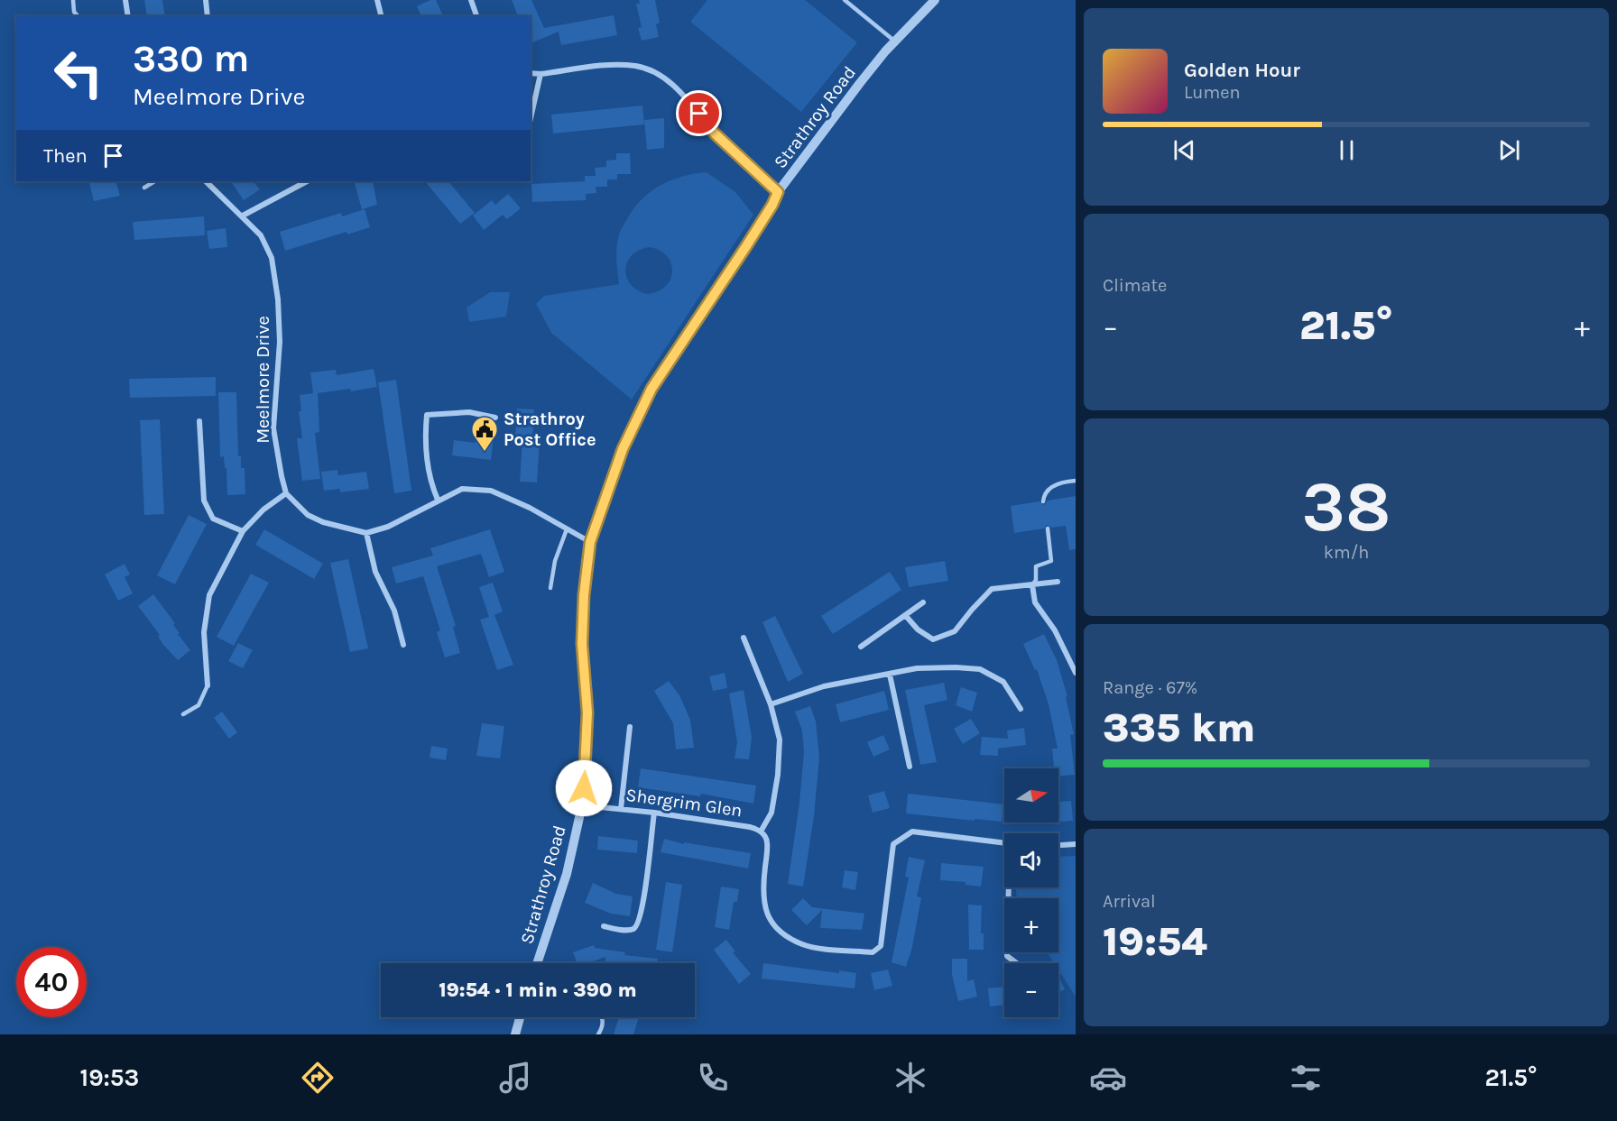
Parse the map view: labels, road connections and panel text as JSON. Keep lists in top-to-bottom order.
{
  "streets": {
    "street": ["Strathroy Road", "Meelmore Drive", "Shergrim Glen"]
  },
  "crossings": [
    ["Strathroy Road", "Shergrim Glen"]
  ],
  "places": {
    "public building": ["Strathroy Post Office"]
  },
  "north": "right",
  "page": {
    "turn": ["330 m", "Meelmore Drive"],
    "song": ["Golden Hour", "Lumen"],
    "then": "Then",
    "tile": [
      "Climate",
      ["38", "km/h"],
      ["Range · 67%", "335 km"],
      ["Arrival", "19:54"]
    ],
    "heat": ["−", "21.5°", "+"],
    "map_buttons": ["+", "−"],
    "limit": "40",
    "trip": "19:54 · 1 min · 390 m",
    "tabs": ["19:53", "21.5°"]
  }
}
